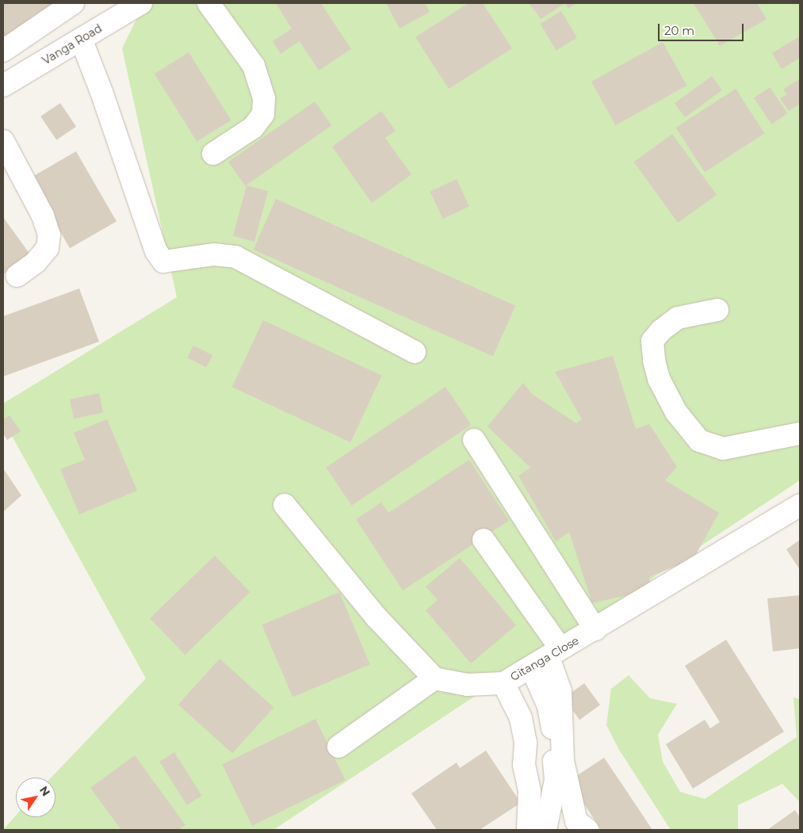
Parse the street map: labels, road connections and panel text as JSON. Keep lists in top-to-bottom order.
{
  "streets": {
    "street": ["Vanga Road", "Gitanga Close"]
  },
  "scale_bar": "20 m",
  "north": "top right"
}
